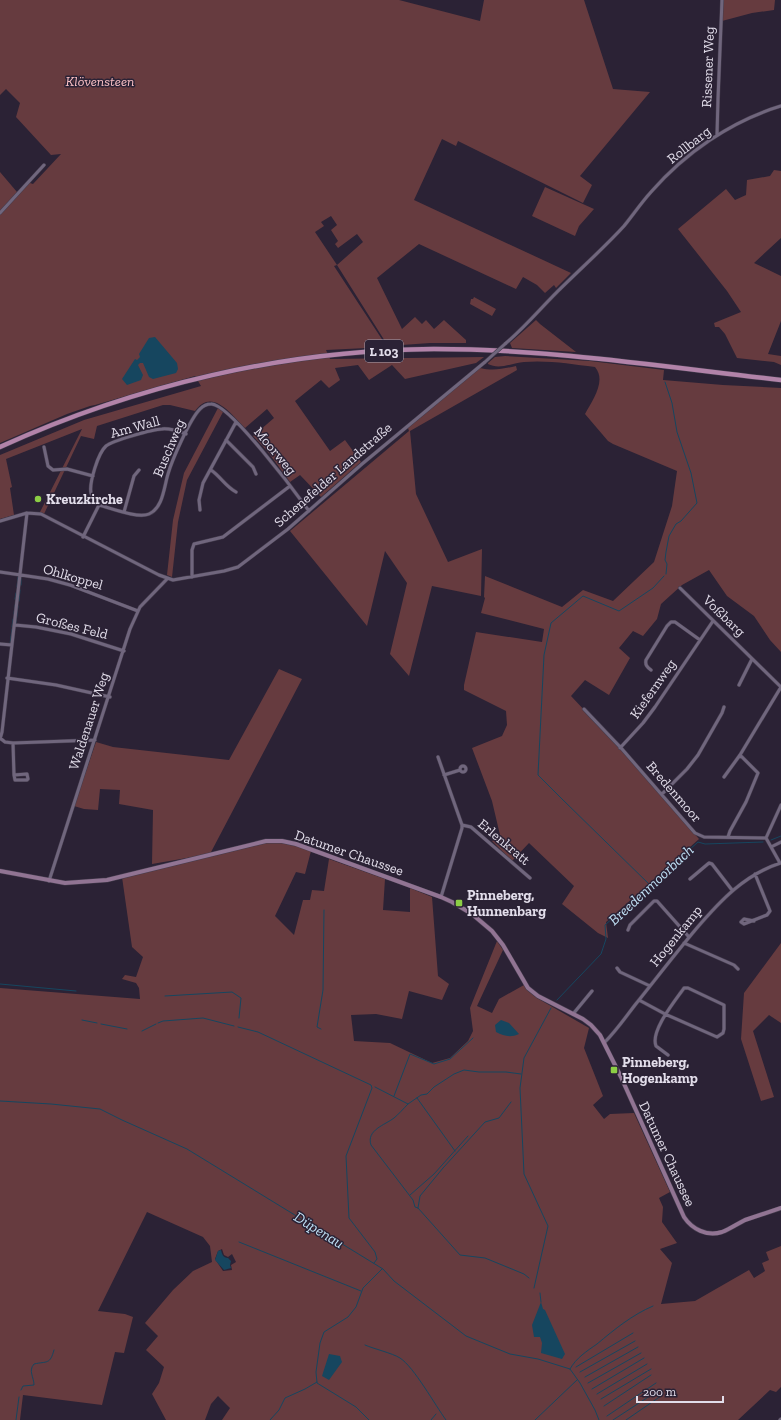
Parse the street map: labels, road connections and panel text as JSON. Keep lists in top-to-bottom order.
{
  "streets": {
    "main road": ["L 103"],
    "street": [
      "Rissener Weg",
      "Rollbarg",
      "Am Wall",
      "Buschweg",
      "Moorweg",
      "Schenefelder Landstraße",
      "Ohlkoppel",
      "Voßbarg",
      "Großes Feld",
      "Kiefernweg",
      "Waldenauer Weg",
      "Bredenmoor",
      "Erlenkratt",
      "Datumer Chaussee",
      "Hogenkamp"
    ]
  },
  "crossings": [
    ["Rissener Weg", "Rollbarg"],
    ["Rollbarg", "Schenefelder Landstraße"],
    ["Am Wall", "Buschweg"],
    ["Buschweg", "Moorweg"],
    ["Moorweg", "Schenefelder Landstraße"],
    ["Schenefelder Landstraße", "Waldenauer Weg"],
    ["Ohlkoppel", "Waldenauer Weg"],
    ["Voßbarg", "Kiefernweg"],
    ["Großes Feld", "Waldenauer Weg"],
    ["Kiefernweg", "Bredenmoor"],
    ["Waldenauer Weg", "Datumer Chaussee"],
    ["Datumer Chaussee", "Hogenkamp"]
  ],
  "water": ["Breedenmoorbach", "Düpenau"],
  "parks": ["Klövensteen"],
  "places": {
    "other": ["Kreuzkirche"],
    "transit": ["Pinneberg, Hunnenbarg", "Pinneberg, Hogenkamp"]
  },
  "scale_bar": "200 m"
}
